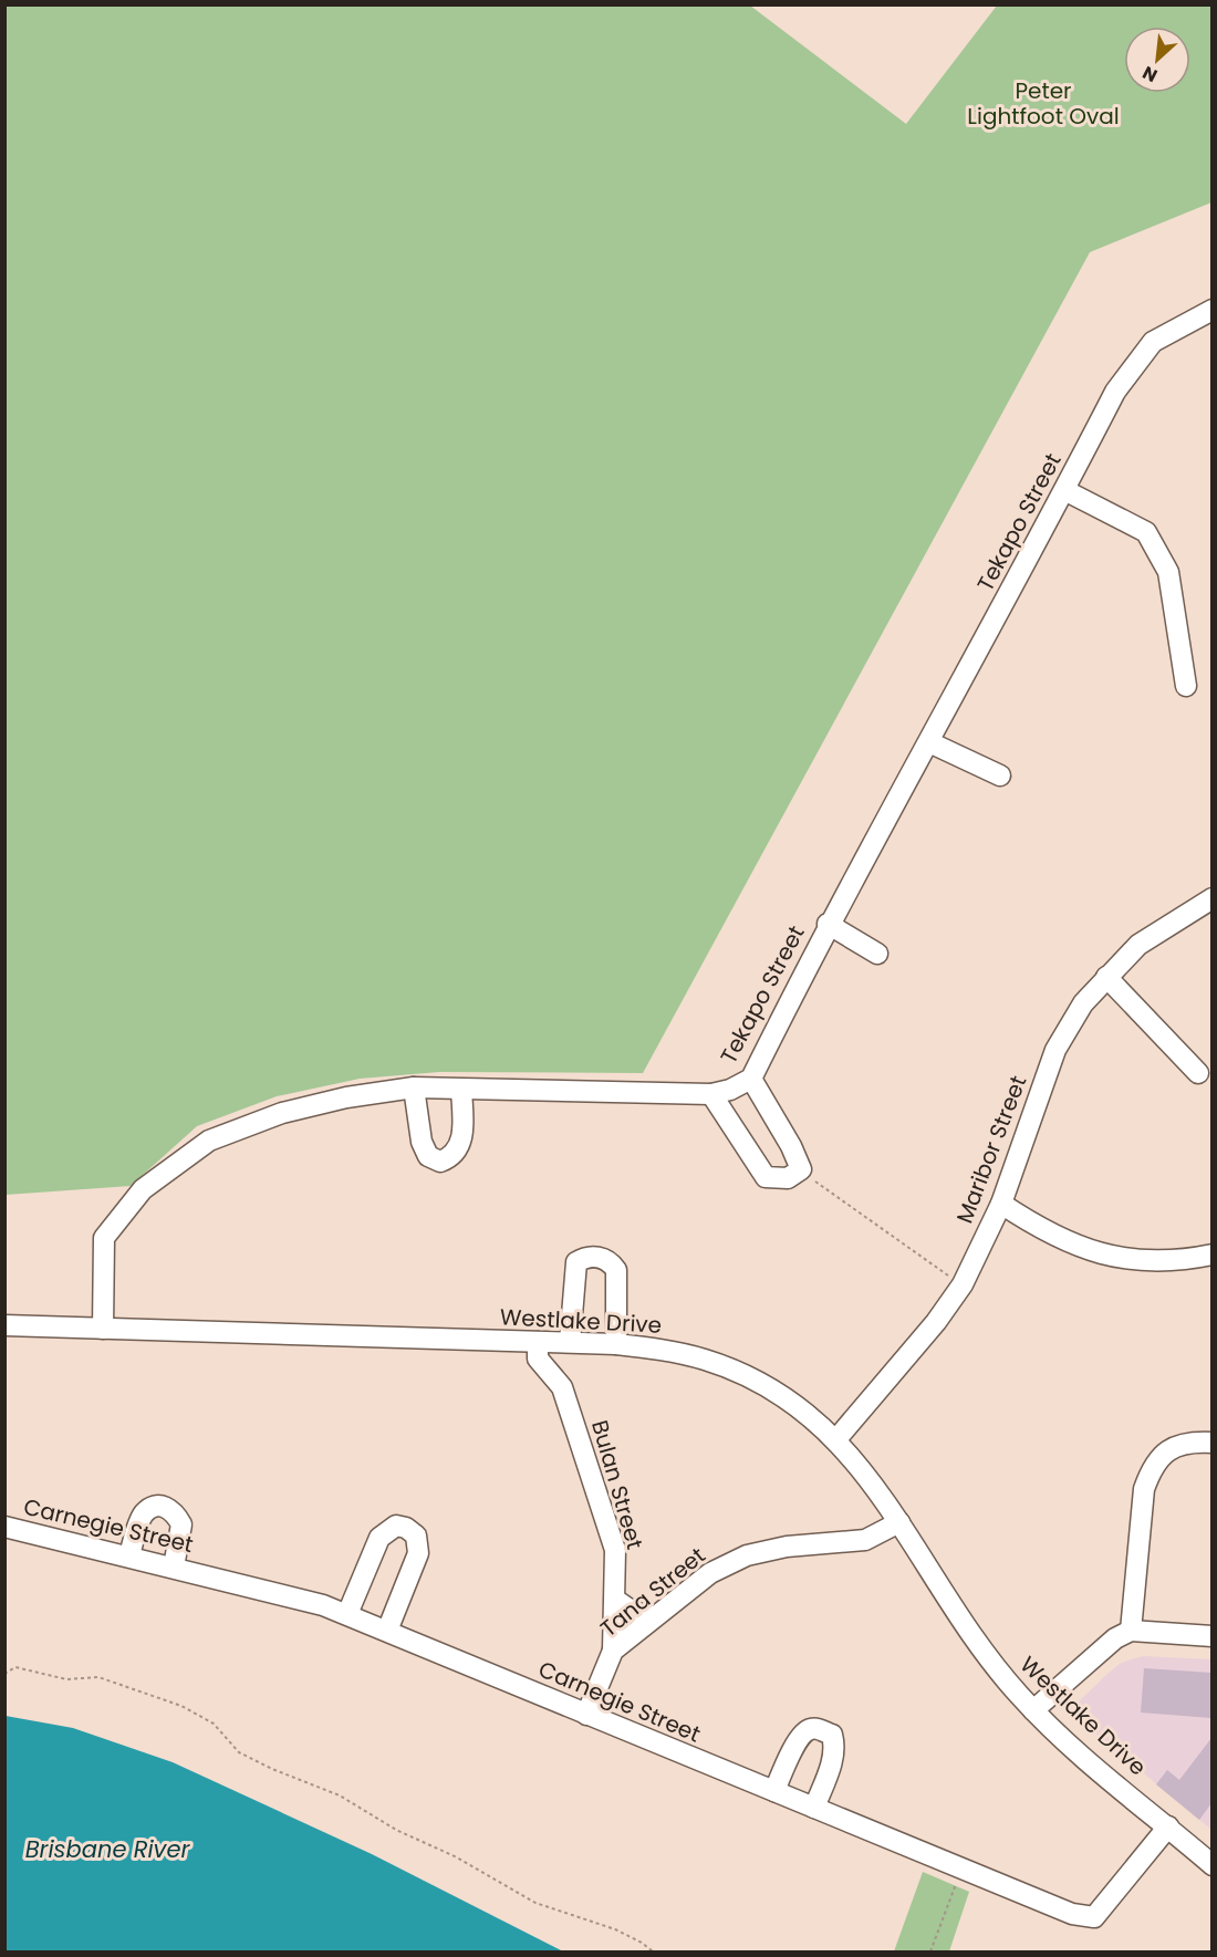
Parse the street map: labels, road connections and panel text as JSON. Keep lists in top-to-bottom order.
{
  "streets": {
    "street": [
      "Tekapo Street",
      "Maribor Street",
      "Westlake Drive",
      "Bulan Street",
      "Carnegie Street",
      "Tana Street"
    ]
  },
  "crossings": [
    ["Tekapo Street", "Westlake Drive"],
    ["Maribor Street", "Westlake Drive"],
    ["Westlake Drive", "Bulan Street"],
    ["Westlake Drive", "Carnegie Street"],
    ["Westlake Drive", "Tana Street"],
    ["Bulan Street", "Tana Street"],
    ["Carnegie Street", "Tana Street"]
  ],
  "water": ["Brisbane River"],
  "parks": ["Peter Lightfoot Oval"],
  "north": "bottom left"
}
